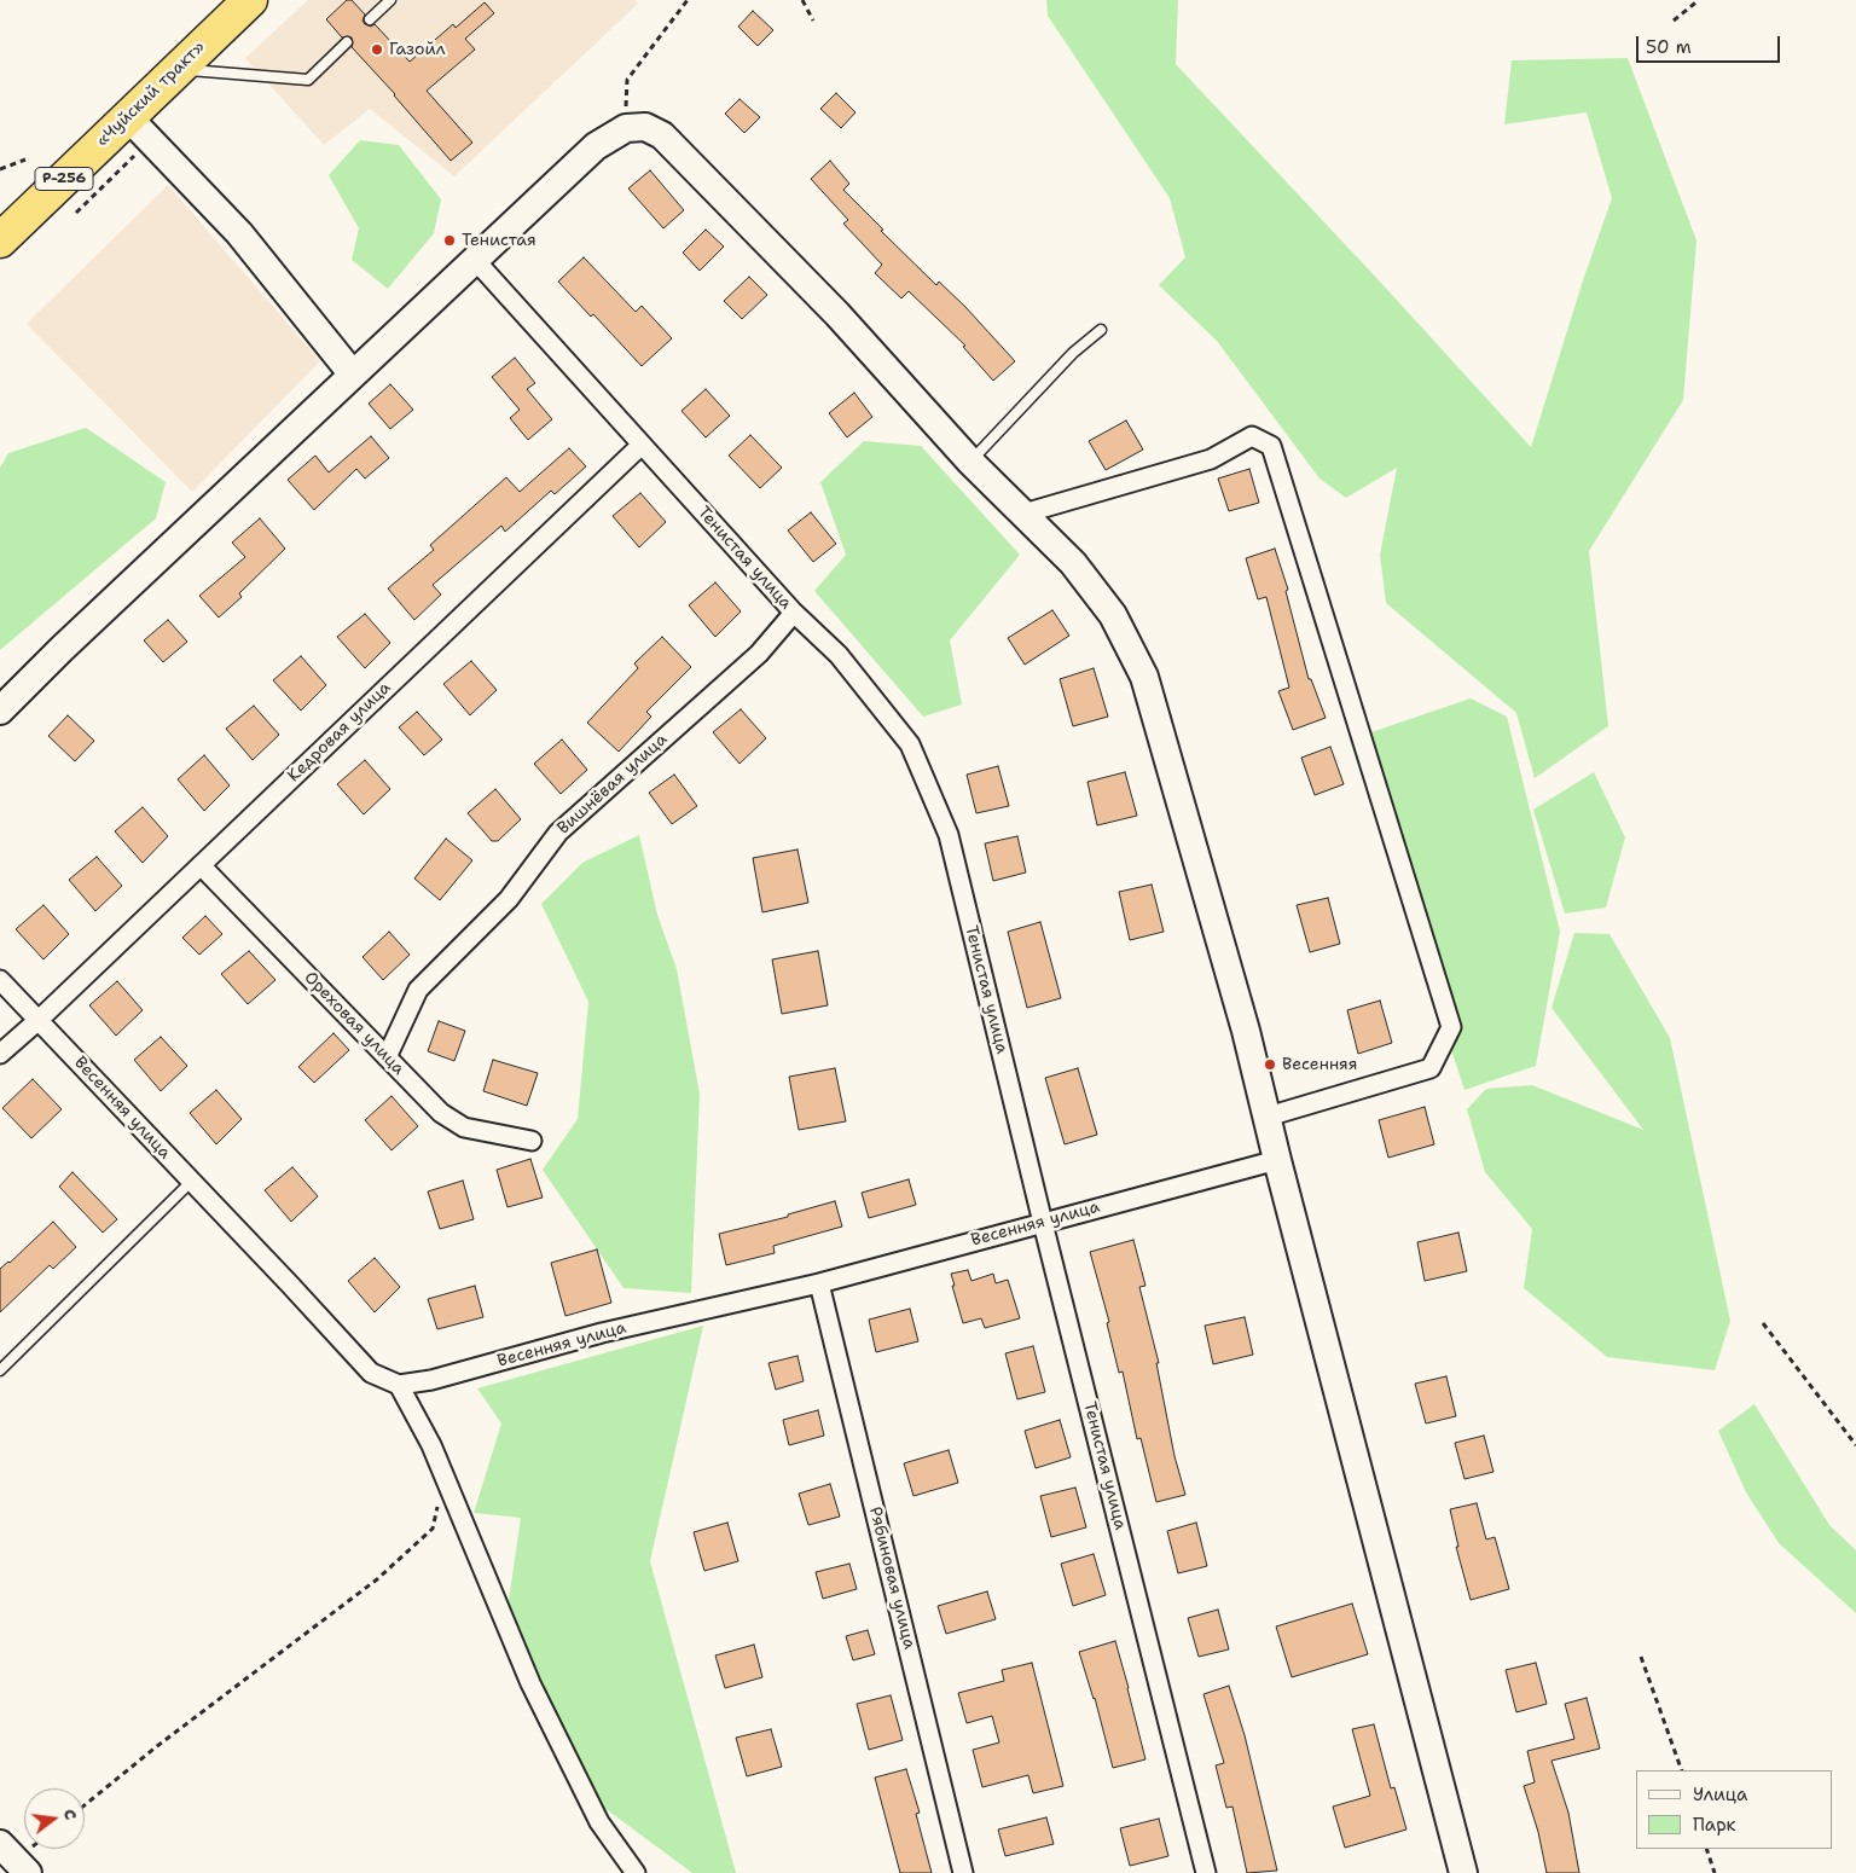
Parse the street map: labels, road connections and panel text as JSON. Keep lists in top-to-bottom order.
{
  "streets": {
    "highway": ["«Чуйский тракт»", "Р-256"],
    "street": [
      "Тенистая улица",
      "Кедровая улица",
      "Вишнёвая улица",
      "Ореховая улица",
      "Весенняя улица",
      "Рябиновая улица"
    ]
  },
  "crossings": [
    ["Тенистая улица", "Кедровая улица"],
    ["Тенистая улица", "Вишнёвая улица"],
    ["Тенистая улица", "Весенняя улица"],
    ["Кедровая улица", "Ореховая улица"],
    ["Кедровая улица", "Весенняя улица"],
    ["Вишнёвая улица", "Ореховая улица"],
    ["Весенняя улица", "Рябиновая улица"]
  ],
  "places": ["Газойл", "Тенистая", "Весенняя"],
  "legend": ["Улица", "Парк"],
  "scale_bar": "50 m",
  "north": "right"
}
